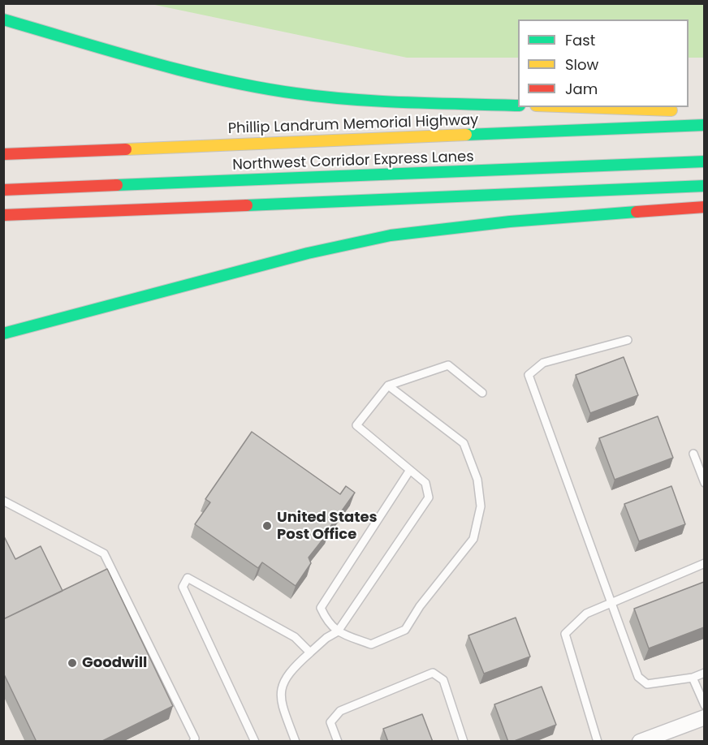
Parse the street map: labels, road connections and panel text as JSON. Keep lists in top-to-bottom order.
{
  "streets": {
    "highway": ["Phillip Landrum Memorial Highway", "Northwest Corridor Express Lanes"]
  },
  "places": ["United States Post Office", "Goodwill"],
  "legend": ["Fast", "Slow", "Jam"]
}
